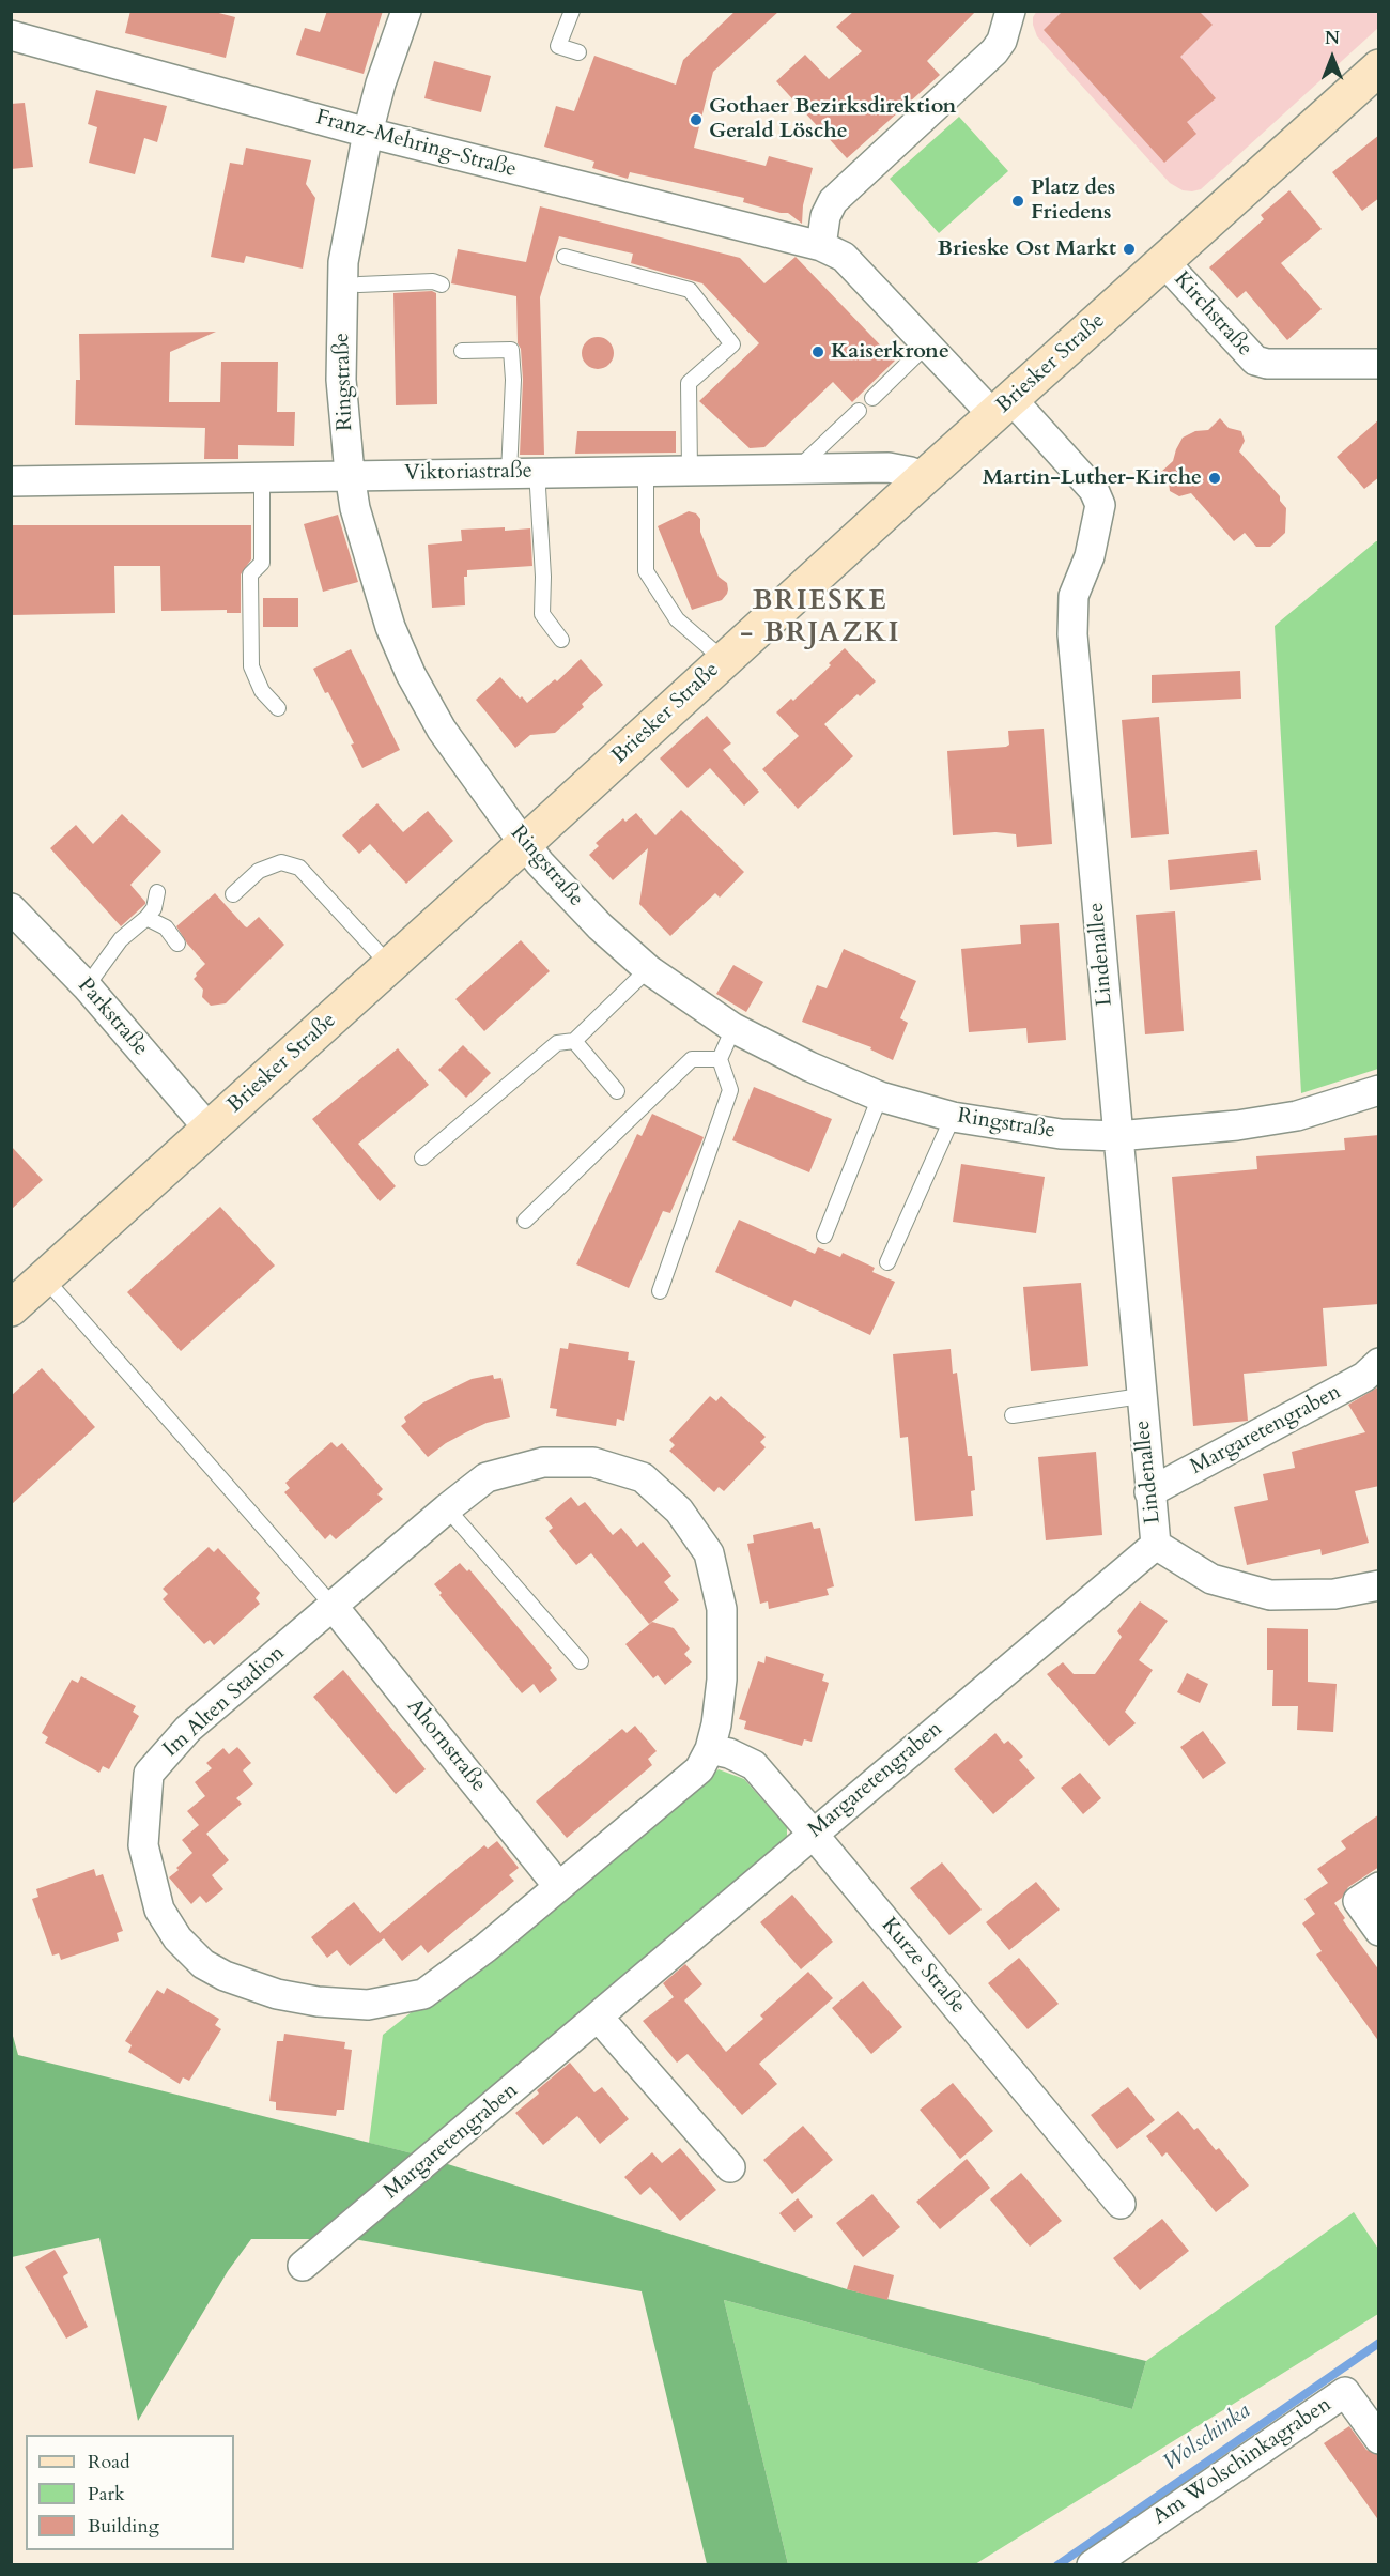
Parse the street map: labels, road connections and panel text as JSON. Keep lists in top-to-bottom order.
{
  "streets": {
    "main road": ["Briesker Straße"],
    "street": [
      "Franz-Mehring-Straße",
      "Kirchstraße",
      "Ringstraße",
      "Viktoriastraße",
      "Lindenallee",
      "Parkstraße",
      "Margaretengraben",
      "Im Alten Stadion",
      "Ahornstraße",
      "Kurze Straße",
      "Am Wolschinkagraben"
    ]
  },
  "crossings": [
    ["Franz-Mehring-Straße", "Ringstraße"],
    ["Kirchstraße", "Briesker Straße"],
    ["Briesker Straße", "Ringstraße"],
    ["Briesker Straße", "Viktoriastraße"],
    ["Briesker Straße", "Lindenallee"],
    ["Briesker Straße", "Parkstraße"],
    ["Ringstraße", "Viktoriastraße"],
    ["Ringstraße", "Lindenallee"],
    ["Lindenallee", "Margaretengraben"],
    ["Margaretengraben", "Kurze Straße"],
    ["Im Alten Stadion", "Ahornstraße"],
    ["Im Alten Stadion", "Kurze Straße"]
  ],
  "districts": ["BRIESKE - BRJAZKI"],
  "water": ["Wolschinka"],
  "places": [
    "Gothaer Bezirksdirektion Gerald Lösche",
    "Platz des Friedens",
    "Brieske Ost Markt",
    "Kaiserkrone",
    "Martin-Luther-Kirche"
  ],
  "legend": ["Road", "Park", "Building"],
  "north": "top"
}
